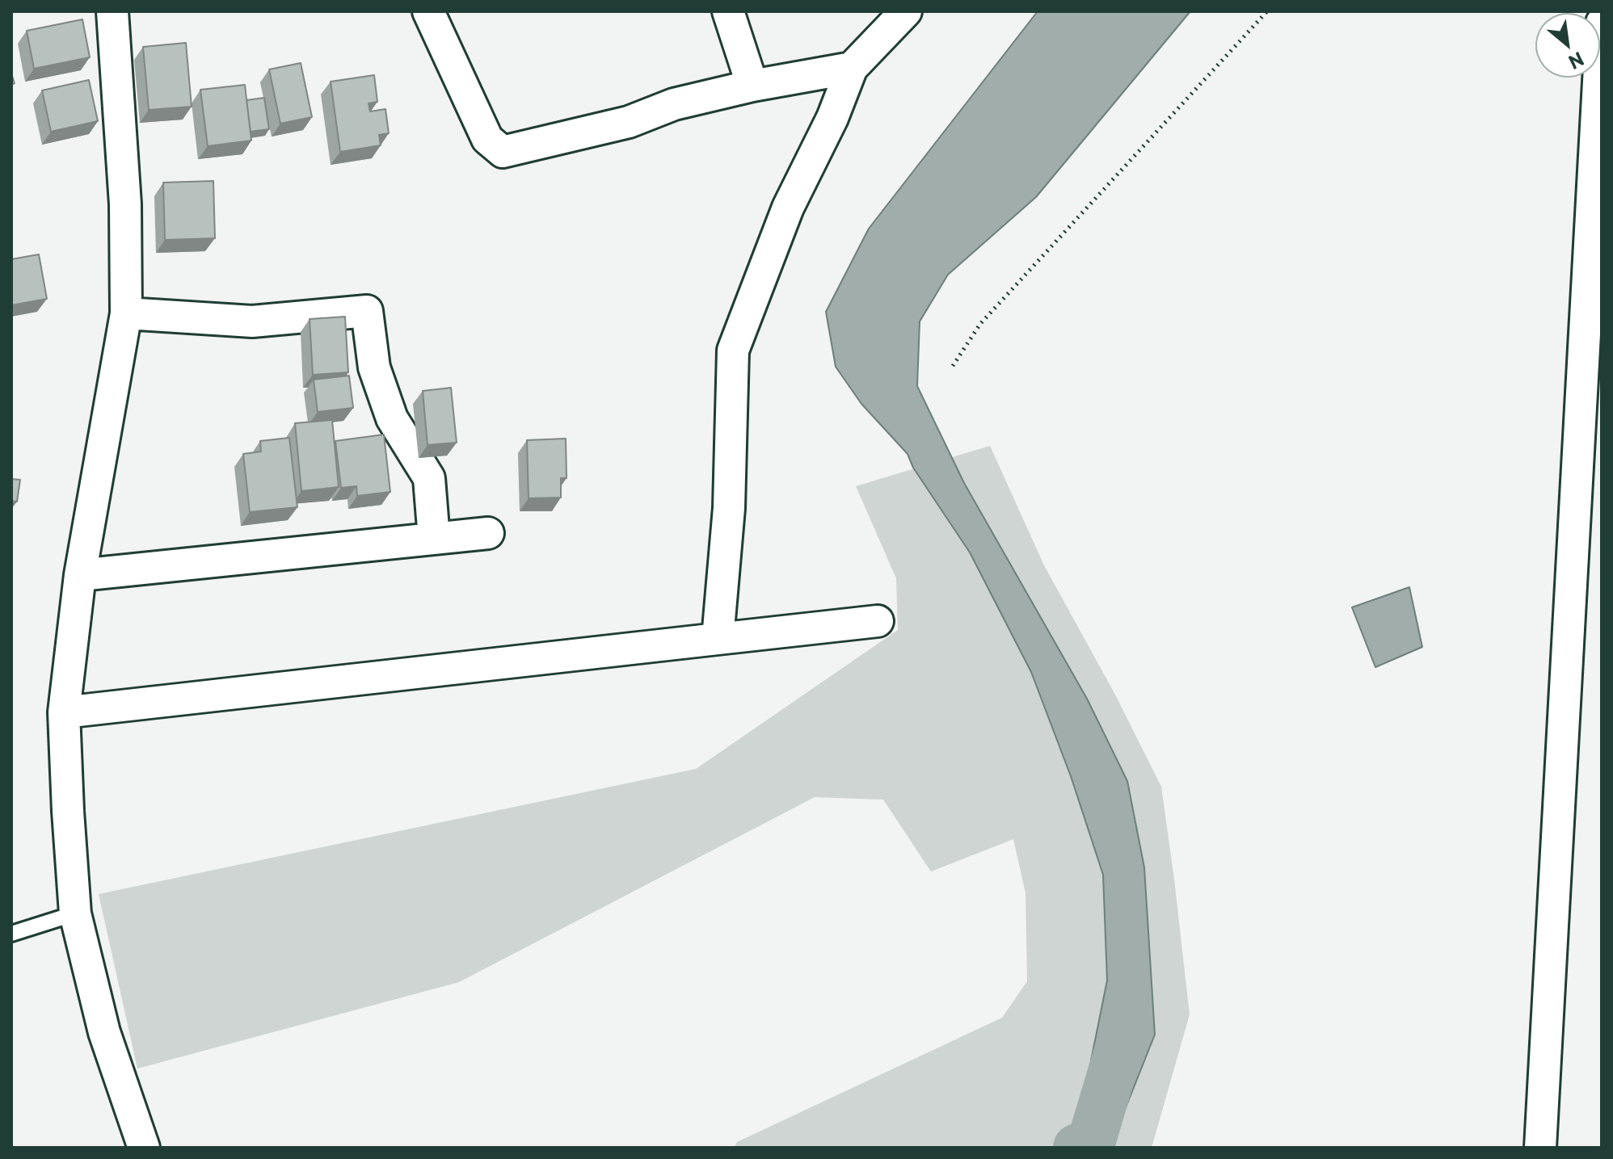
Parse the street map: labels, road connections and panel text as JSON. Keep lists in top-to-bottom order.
{
  "north": "bottom right"
}
